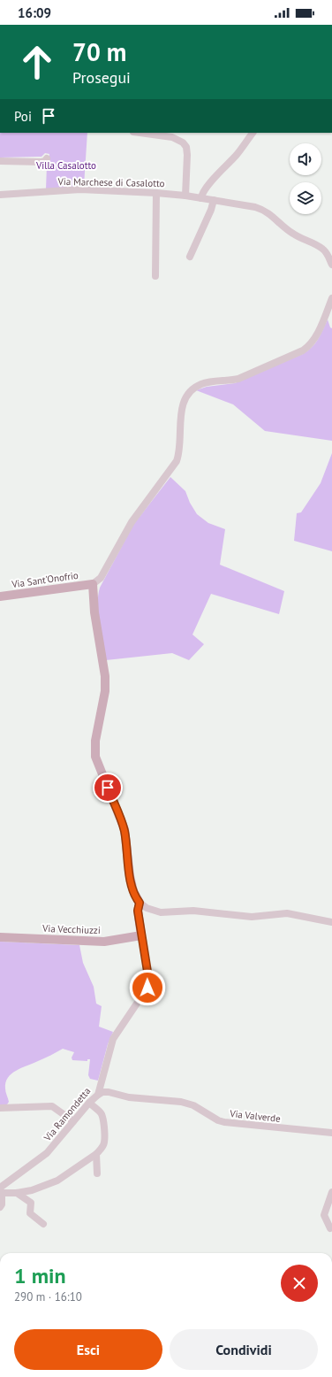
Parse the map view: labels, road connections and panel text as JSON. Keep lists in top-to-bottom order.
{
  "streets": {
    "main road": ["Via Sant'Onofrio", "Via Vecchiuzzi"],
    "street": ["Via Marchese di Casalotto", "Via Ramondetta", "Via Valverde"]
  },
  "crossings": [
    ["Via Vecchiuzzi", "Via Ramondetta"],
    ["Via Ramondetta", "Via Valverde"]
  ],
  "parks": ["Villa Casalotto"],
  "page": {
    "status": "16:09",
    "turn": ["70 m", "Prosegui"],
    "then": "Poi",
    "heading": ["1 min", "290 m · 16:10"],
    "buttons": ["Esci", "Condividi"]
  }
}
